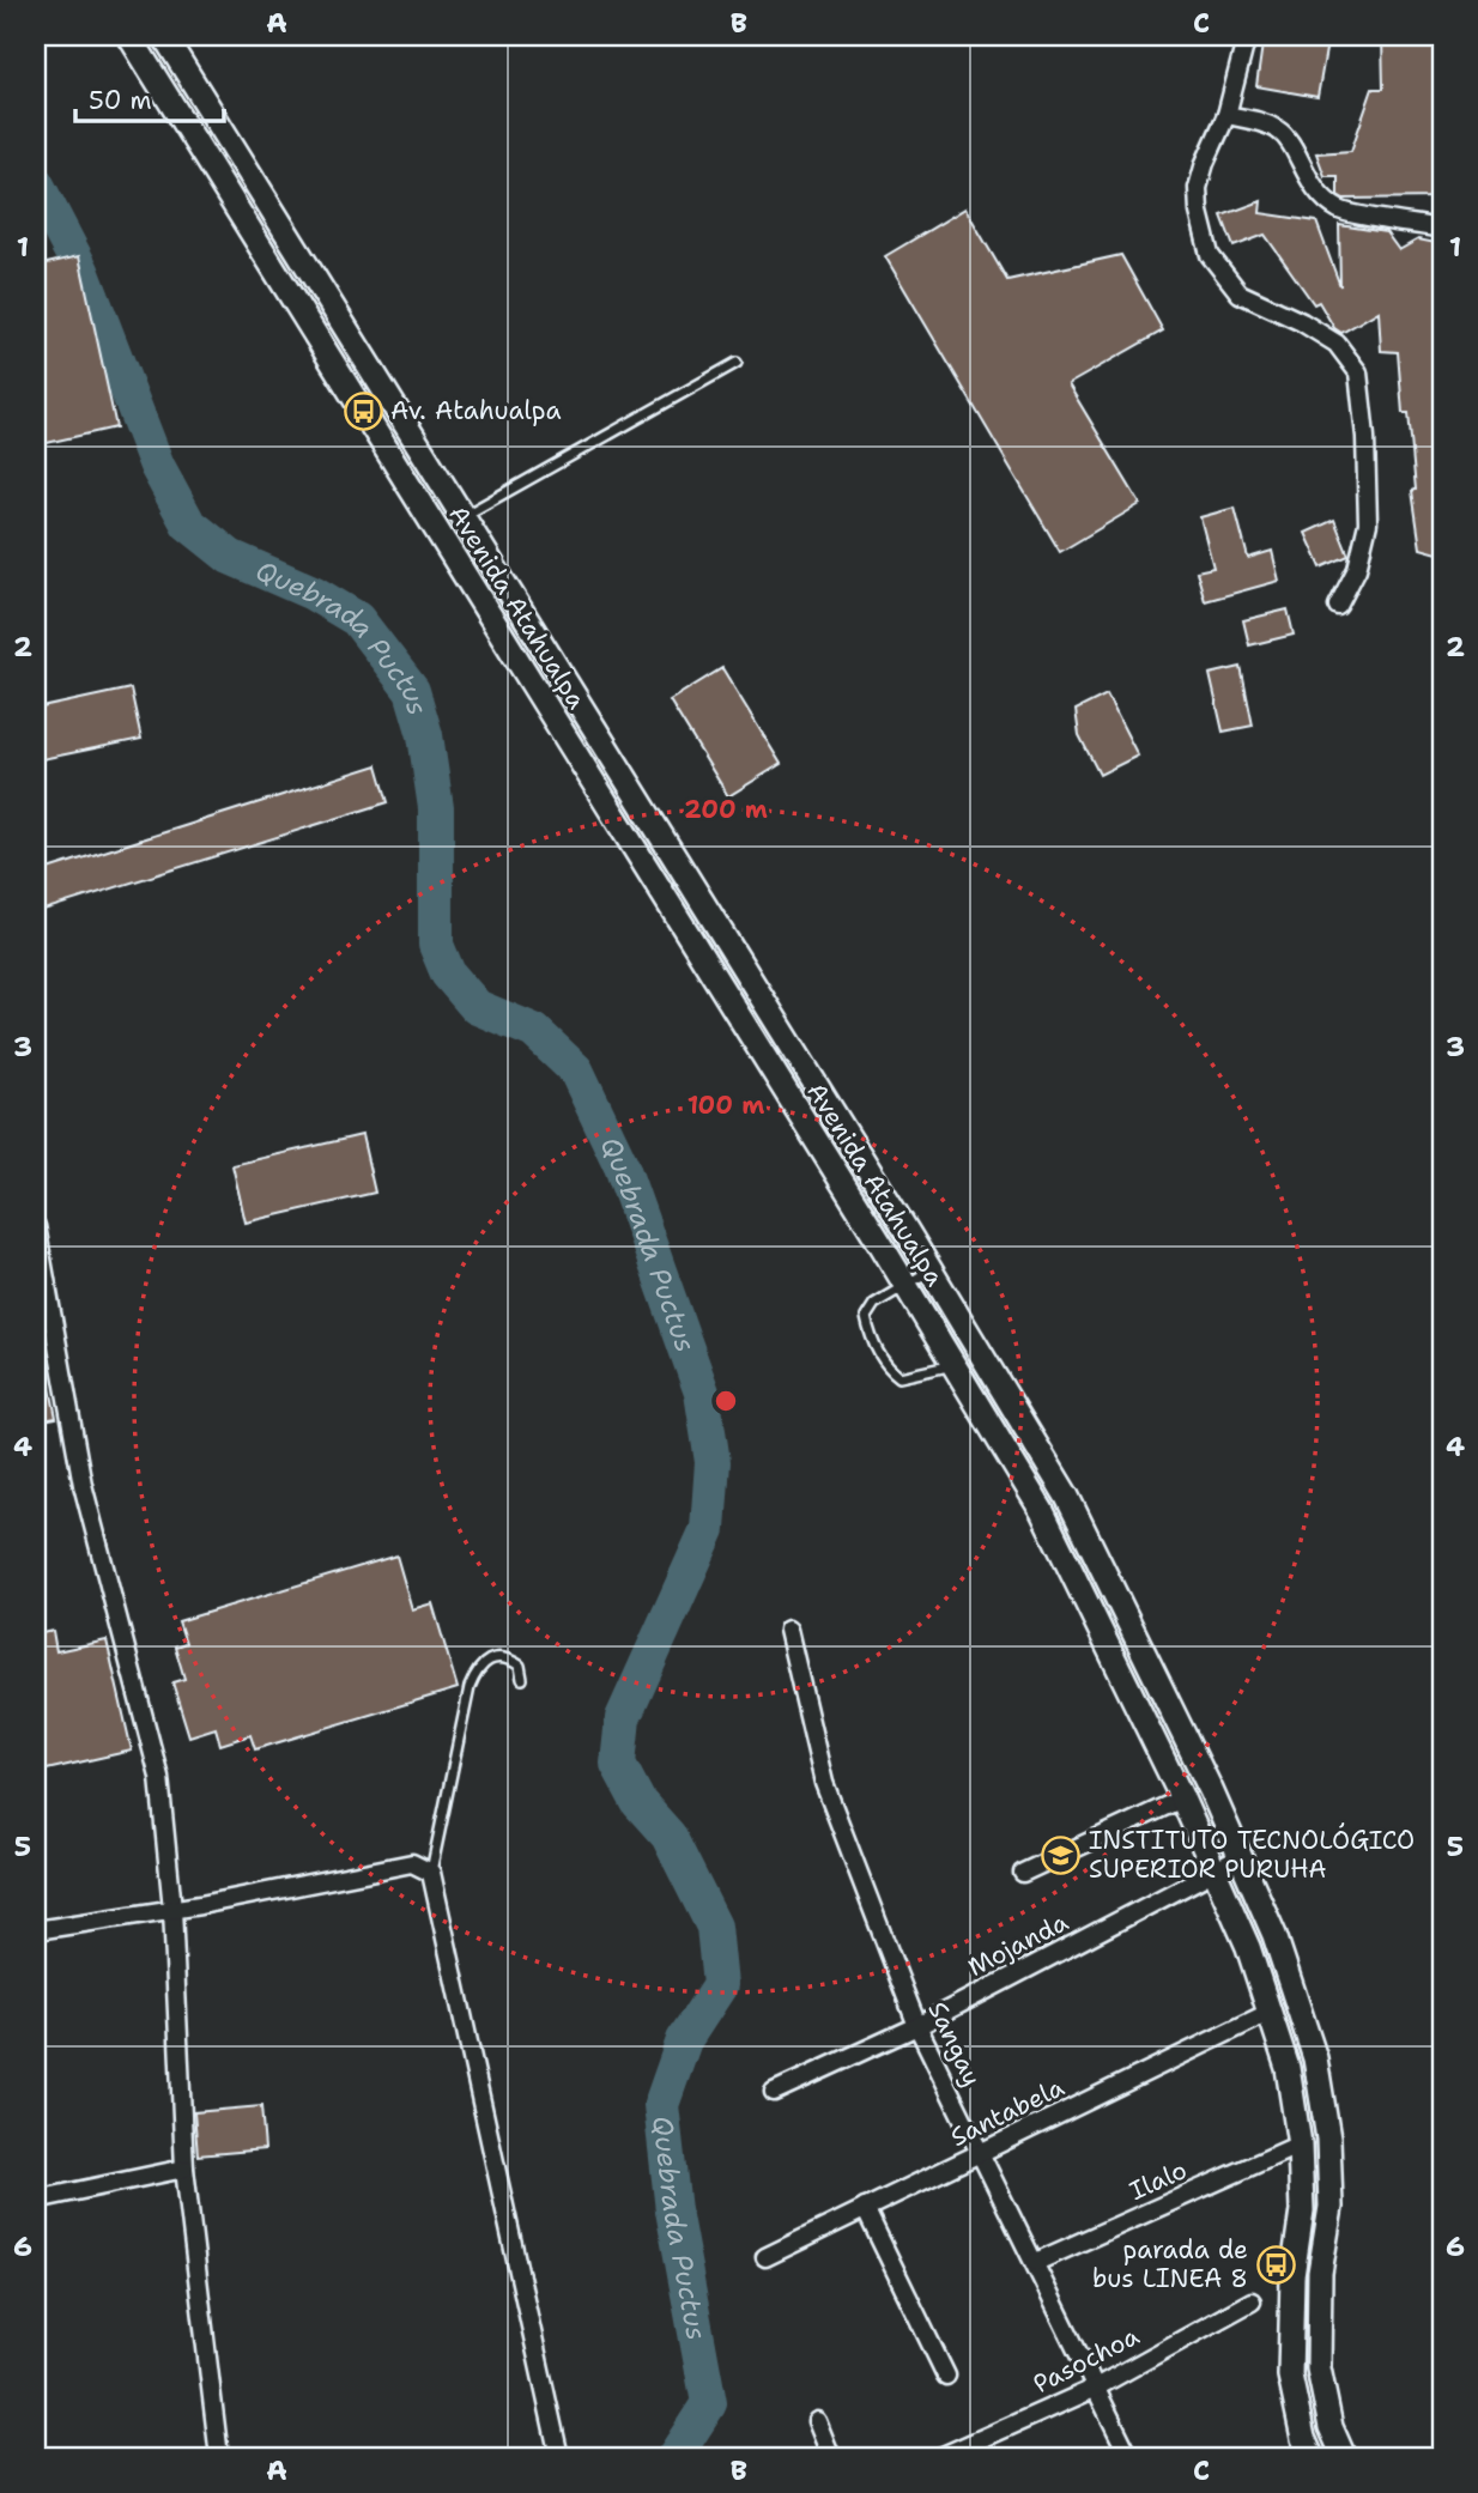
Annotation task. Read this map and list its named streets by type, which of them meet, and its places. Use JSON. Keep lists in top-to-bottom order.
{
  "streets": {
    "main road": ["Avenida Atahualpa"],
    "street": [
      "Mojanda",
      "Sangay",
      "Santabela",
      "Ilalo",
      "Pasochoa"
    ]
  },
  "crossings": [
    ["Avenida Atahualpa", "Mojanda"],
    ["Avenida Atahualpa", "Santabela"],
    ["Avenida Atahualpa", "Ilalo"],
    ["Mojanda", "Sangay"],
    ["Sangay", "Santabela"],
    ["Sangay", "Ilalo"],
    ["Sangay", "Pasochoa"]
  ],
  "water": ["Quebrada Puctus"],
  "places": {
    "bus stop": ["Av. Atahualpa", "parada de bus LINEA 8"],
    "school or university": ["INSTITUTO TECNOLÓGICO SUPERIOR PURUHA"]
  },
  "scale_bar": "50 m",
  "grid": {
    "columns": ["A", "B", "C"],
    "rows": [
      "1",
      "2",
      "3",
      "4",
      "5",
      "6"
    ]
  },
  "rings": ["200 m", "100 m"]
}
